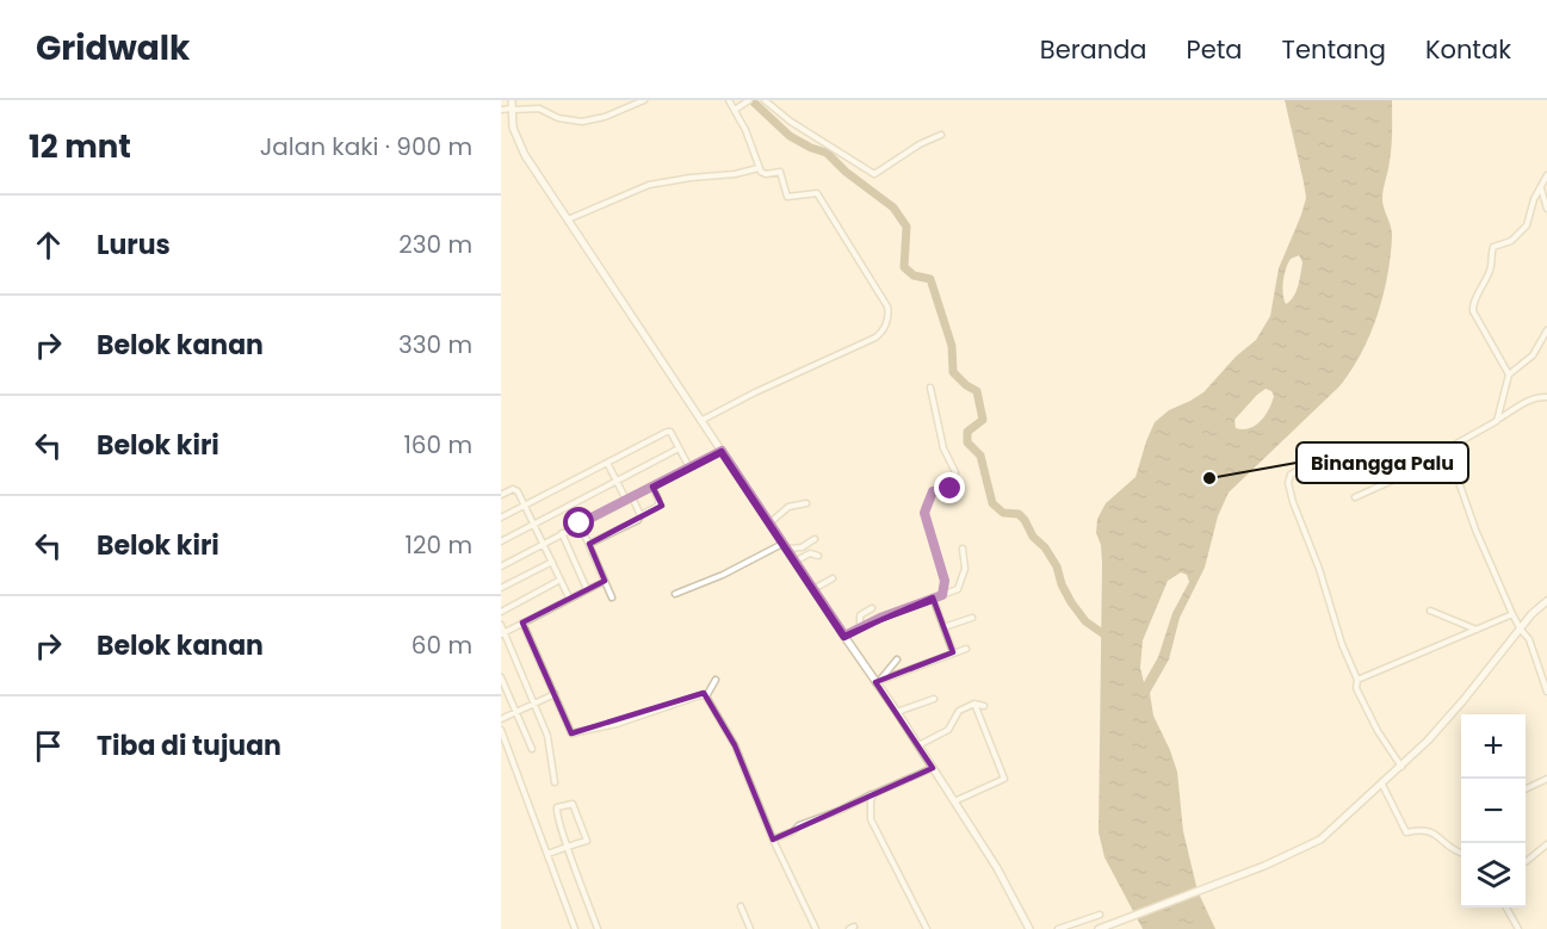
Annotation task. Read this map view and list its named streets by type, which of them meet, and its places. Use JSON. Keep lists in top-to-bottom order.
{
  "places": ["Binangga Palu"],
  "page": {
    "header": "Gridwalk",
    "nav": [
      "Beranda",
      "Peta",
      "Tentang",
      "Kontak"
    ],
    "heading": ["12 mnt", "Jalan kaki · 900 m"],
    "list": [
      ["Lurus", "230 m"],
      ["Belok kanan", "330 m"],
      ["Belok kiri", "160 m"],
      ["Belok kiri", "120 m"],
      ["Belok kanan", "60 m"],
      "Tiba di tujuan"
    ],
    "map_buttons": ["+", "−"]
  }
}
